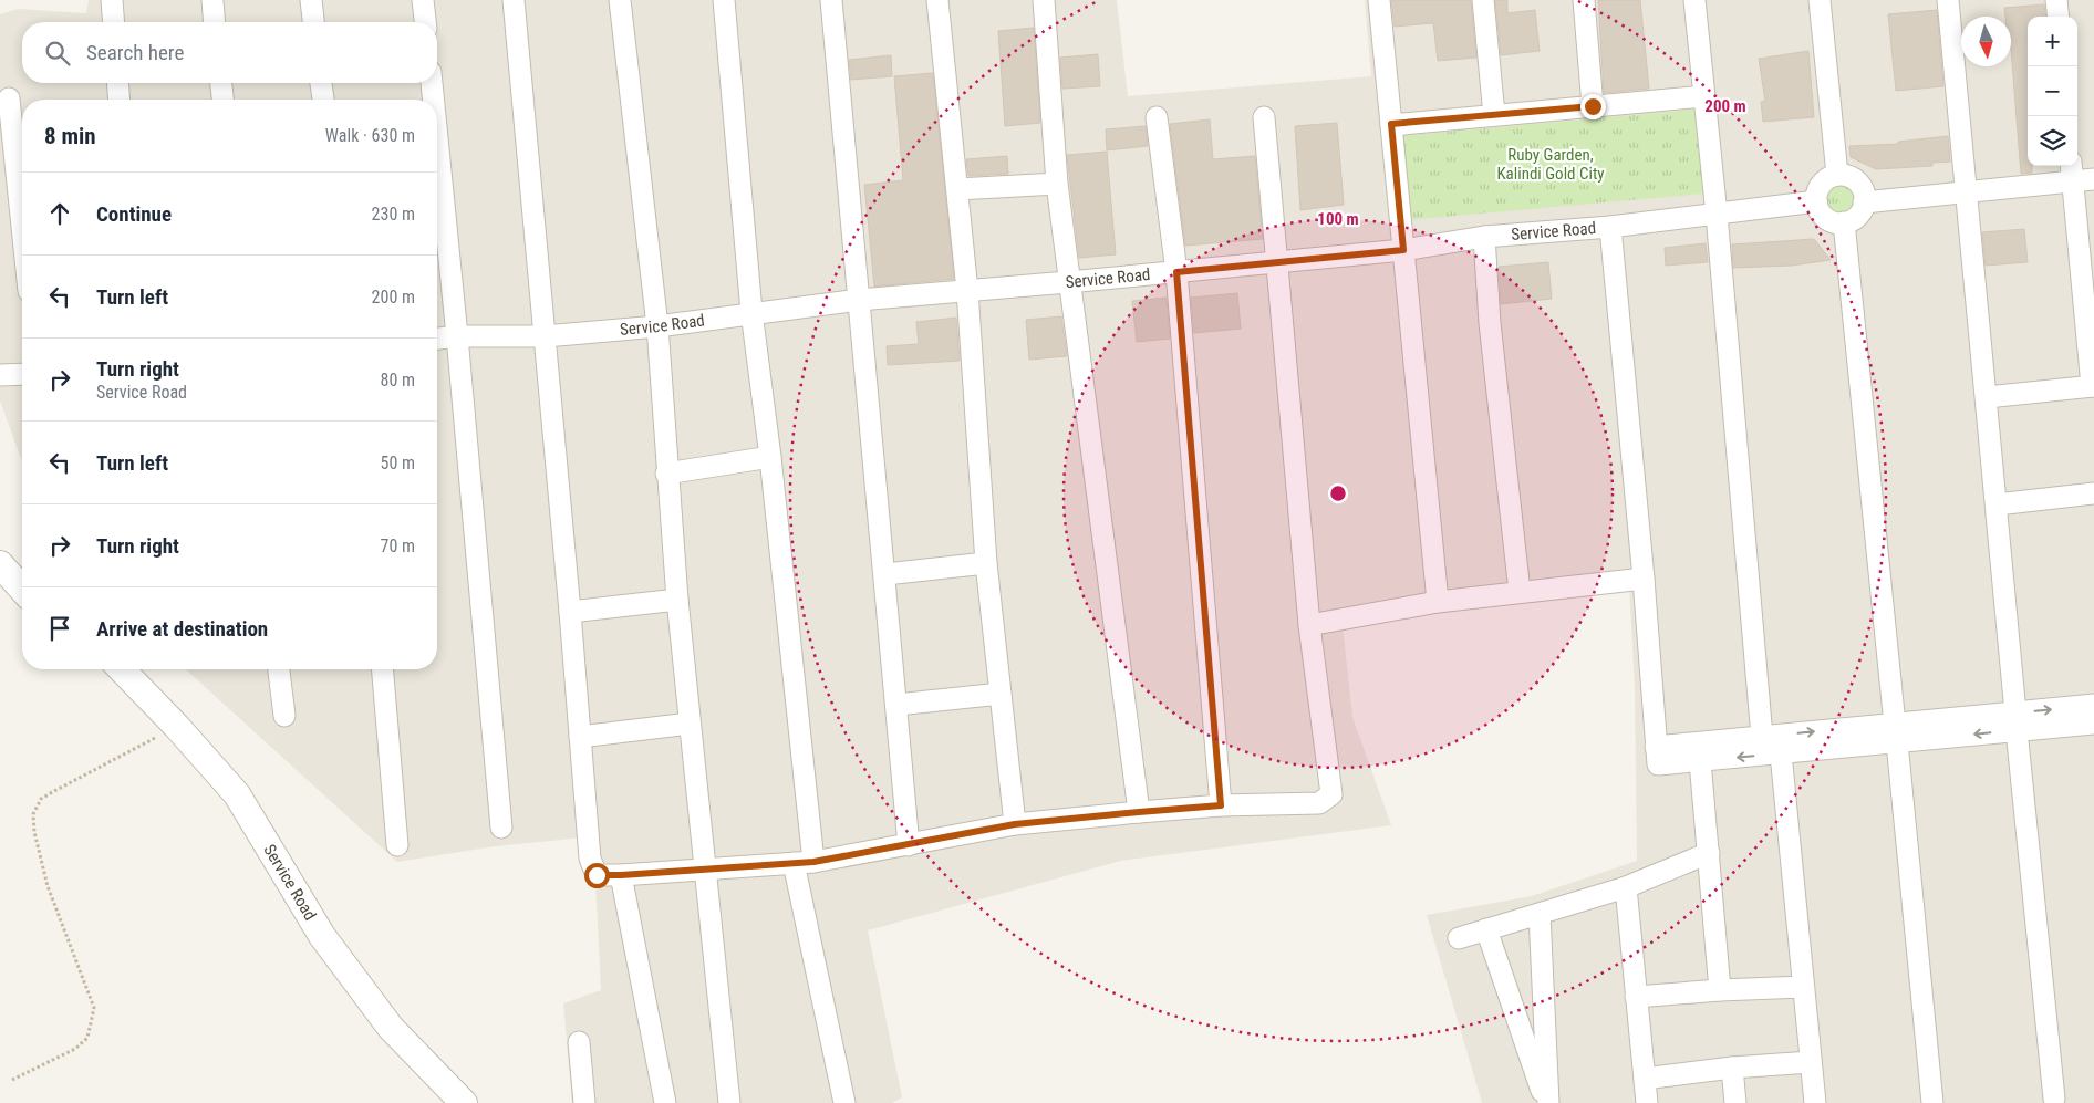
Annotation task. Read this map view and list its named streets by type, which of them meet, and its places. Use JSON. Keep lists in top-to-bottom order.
{
  "streets": {
    "street": ["Service Road"]
  },
  "parks": ["Ruby Garden, Kalindi Gold City"],
  "north": "bottom",
  "page": {
    "map_buttons": ["+", "−"],
    "search": "Search here",
    "heading": ["8 min", "Walk · 630 m"],
    "list": [
      ["Continue", "230 m"],
      ["Turn left", "200 m"],
      ["Turn right", "Service Road", "80 m"],
      ["Turn left", "50 m"],
      ["Turn right", "70 m"],
      "Arrive at destination"
    ]
  },
  "rings": ["200 m", "100 m"]
}
